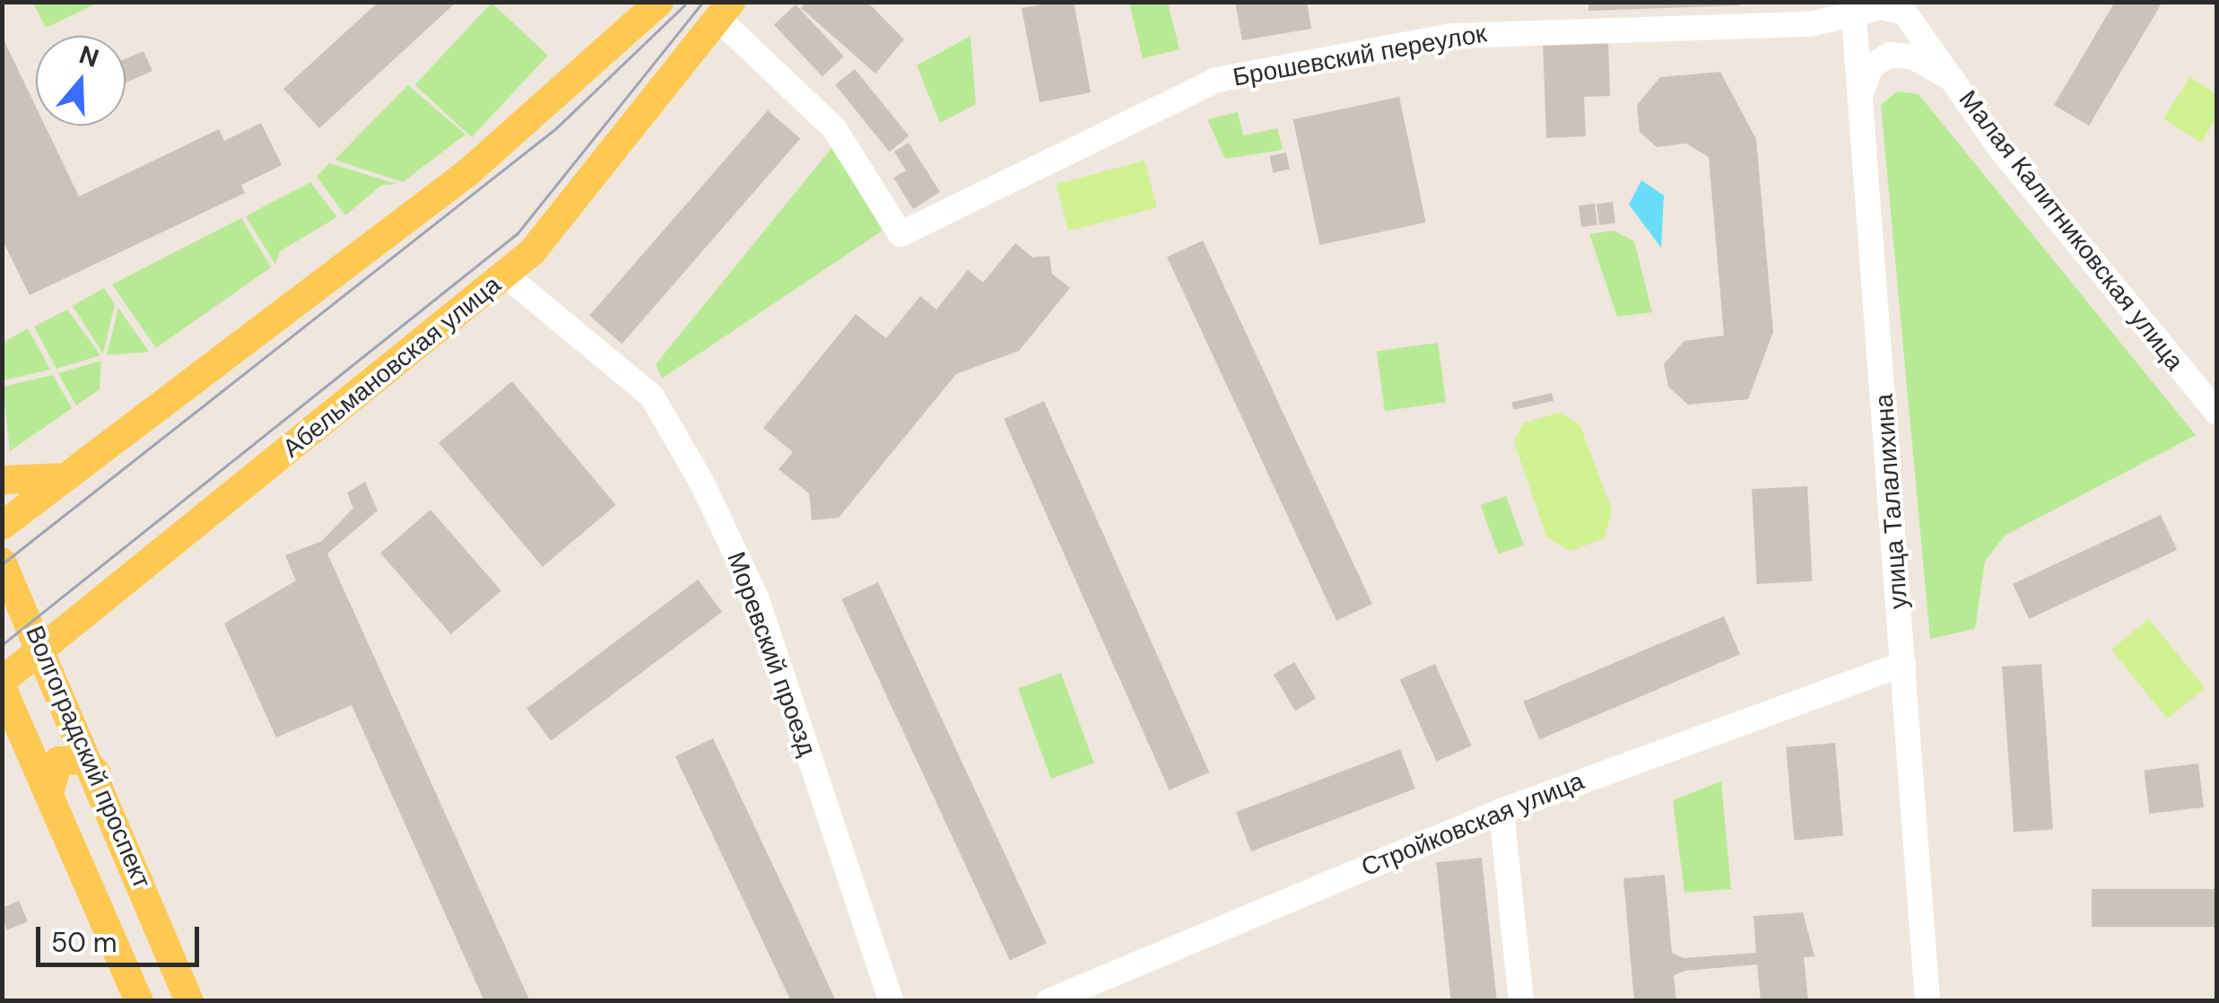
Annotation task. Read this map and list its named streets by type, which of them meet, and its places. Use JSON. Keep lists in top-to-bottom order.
{
  "streets": {
    "main road": ["Абельмановская улица", "Волгоградский проспект"],
    "street": [
      "Брошевский переулок",
      "Малая Калитниковская улица",
      "улица Талалихина",
      "Моревский проезд",
      "Стройковская улица"
    ]
  },
  "crossings": [
    ["Брошевский переулок", "Малая Калитниковская улица"],
    ["Брошевский переулок", "Абельмановская улица"],
    ["Брошевский переулок", "улица Талалихина"],
    ["Абельмановская улица", "Моревский проезд"],
    ["Абельмановская улица", "Волгоградский проспект"],
    ["улица Талалихина", "Стройковская улица"]
  ],
  "scale_bar": "50 m",
  "north": "top"
}
